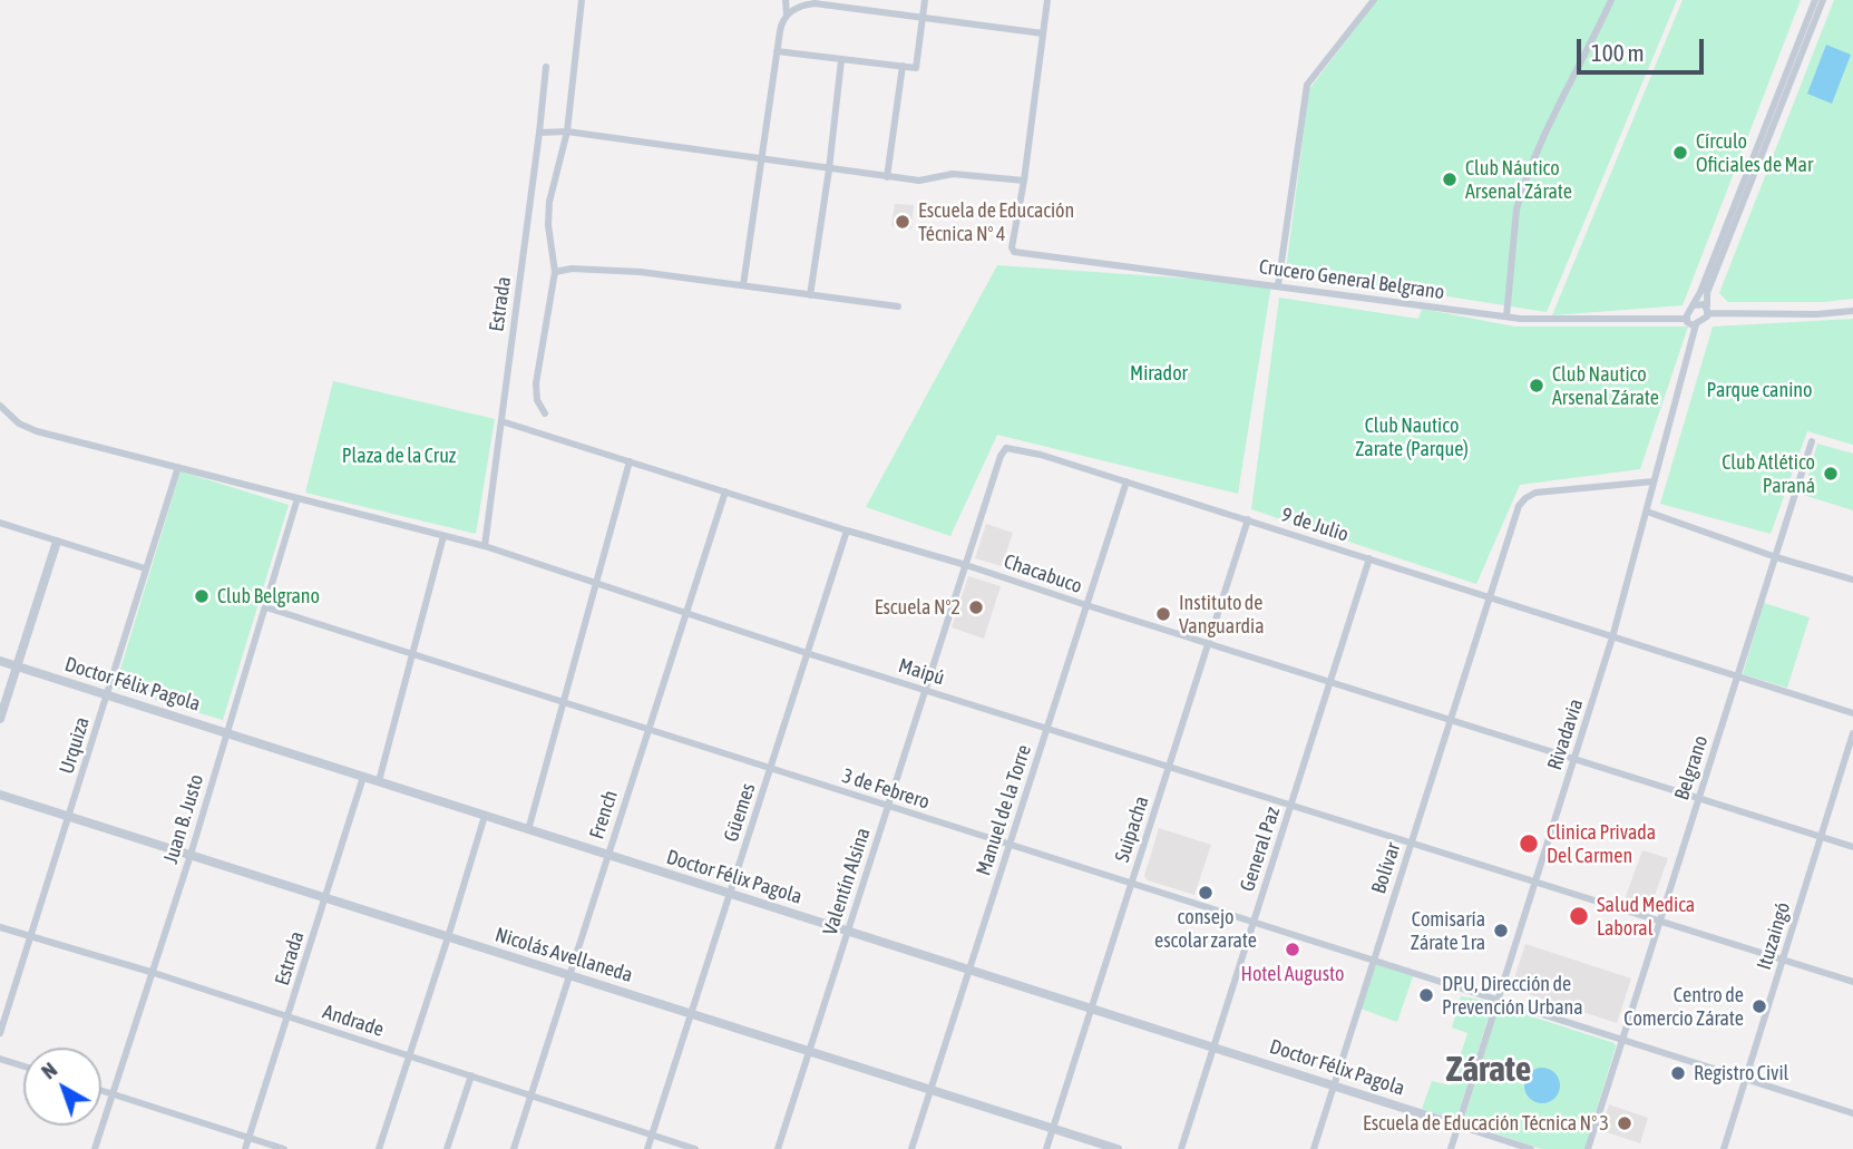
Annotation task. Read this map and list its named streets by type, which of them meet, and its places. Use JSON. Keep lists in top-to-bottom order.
{
  "streets": {
    "street": [
      "Crucero General Belgrano",
      "Estrada",
      "9 de Julio",
      "Chacabuco",
      "Maipú",
      "Doctor Félix Pagola",
      "Rivadavia",
      "Urquiza",
      "Belgrano",
      "3 de Febrero",
      "Manuel de la Torre",
      "Güemes",
      "French",
      "Juan B. Justo",
      "Suipacha",
      "General Paz",
      "Bolívar",
      "Valentín Alsina",
      "Ituzaingó",
      "Nicolás Avellaneda",
      "Andrade"
    ]
  },
  "crossings": [
    ["Estrada", "Chacabuco"],
    ["Estrada", "Maipú"],
    ["Estrada", "Doctor Félix Pagola"],
    ["Estrada", "Nicolás Avellaneda"],
    ["Estrada", "Andrade"],
    ["9 de Julio", "Rivadavia"],
    ["9 de Julio", "Belgrano"],
    ["9 de Julio", "Manuel de la Torre"],
    ["9 de Julio", "Suipacha"],
    ["9 de Julio", "General Paz"],
    ["9 de Julio", "Bolívar"],
    ["9 de Julio", "Valentín Alsina"],
    ["Chacabuco", "Rivadavia"],
    ["Chacabuco", "Belgrano"],
    ["Chacabuco", "Manuel de la Torre"],
    ["Chacabuco", "Güemes"],
    ["Chacabuco", "French"],
    ["Chacabuco", "Suipacha"],
    ["Chacabuco", "General Paz"],
    ["Chacabuco", "Bolívar"],
    ["Chacabuco", "Valentín Alsina"],
    ["Chacabuco", "Ituzaingó"],
    ["Maipú", "Rivadavia"],
    ["Maipú", "Belgrano"],
    ["Maipú", "Manuel de la Torre"],
    ["Maipú", "Güemes"],
    ["Maipú", "French"],
    ["Maipú", "Juan B. Justo"],
    ["Maipú", "Suipacha"],
    ["Maipú", "General Paz"],
    ["Maipú", "Bolívar"],
    ["Maipú", "Valentín Alsina"],
    ["Maipú", "Ituzaingó"],
    ["Doctor Félix Pagola", "Rivadavia"],
    ["Doctor Félix Pagola", "Urquiza"],
    ["Doctor Félix Pagola", "Manuel de la Torre"],
    ["Doctor Félix Pagola", "Güemes"],
    ["Doctor Félix Pagola", "French"],
    ["Doctor Félix Pagola", "Juan B. Justo"],
    ["Doctor Félix Pagola", "Suipacha"],
    ["Doctor Félix Pagola", "General Paz"],
    ["Doctor Félix Pagola", "Bolívar"],
    ["Doctor Félix Pagola", "Valentín Alsina"],
    ["Rivadavia", "3 de Febrero"],
    ["Rivadavia", "Bolívar"],
    ["Urquiza", "Nicolás Avellaneda"],
    ["Urquiza", "Andrade"],
    ["Belgrano", "3 de Febrero"],
    ["3 de Febrero", "Manuel de la Torre"],
    ["3 de Febrero", "Güemes"],
    ["3 de Febrero", "French"],
    ["3 de Febrero", "Juan B. Justo"],
    ["3 de Febrero", "Suipacha"],
    ["3 de Febrero", "General Paz"],
    ["3 de Febrero", "Bolívar"],
    ["3 de Febrero", "Valentín Alsina"],
    ["3 de Febrero", "Ituzaingó"],
    ["Manuel de la Torre", "Nicolás Avellaneda"],
    ["Güemes", "Nicolás Avellaneda"],
    ["Güemes", "Andrade"],
    ["French", "Nicolás Avellaneda"],
    ["French", "Andrade"],
    ["Juan B. Justo", "Nicolás Avellaneda"],
    ["Juan B. Justo", "Andrade"],
    ["Suipacha", "Nicolás Avellaneda"],
    ["Valentín Alsina", "Nicolás Avellaneda"]
  ],
  "districts": ["Zárate"],
  "parks": [
    "Mirador",
    "Parque canino",
    "Club Nautico Zarate (Parque)",
    "Plaza de la Cruz"
  ],
  "places": [
    "Círculo Oficiales de Mar",
    "Club Náutico Arsenal Zárate",
    "Escuela de Educación Técnica N° 4",
    "Club Nautico Arsenal Zárate",
    "Club Atlético Paraná",
    "Club Belgrano",
    "Escuela N°2",
    "Instituto de Vanguardia",
    "Clinica Privada Del Carmen",
    "consejo escolar zarate",
    "Salud Medica Laboral",
    "Comisaría Zárate 1ra",
    "Hotel Augusto",
    "DPU, Dirección de Prevención Urbana",
    "Centro de Comercio Zárate",
    "Registro Civil",
    "Escuela de Educación Técnica Nº 3"
  ],
  "scale_bar": "100 m",
  "north": "top left"
}
